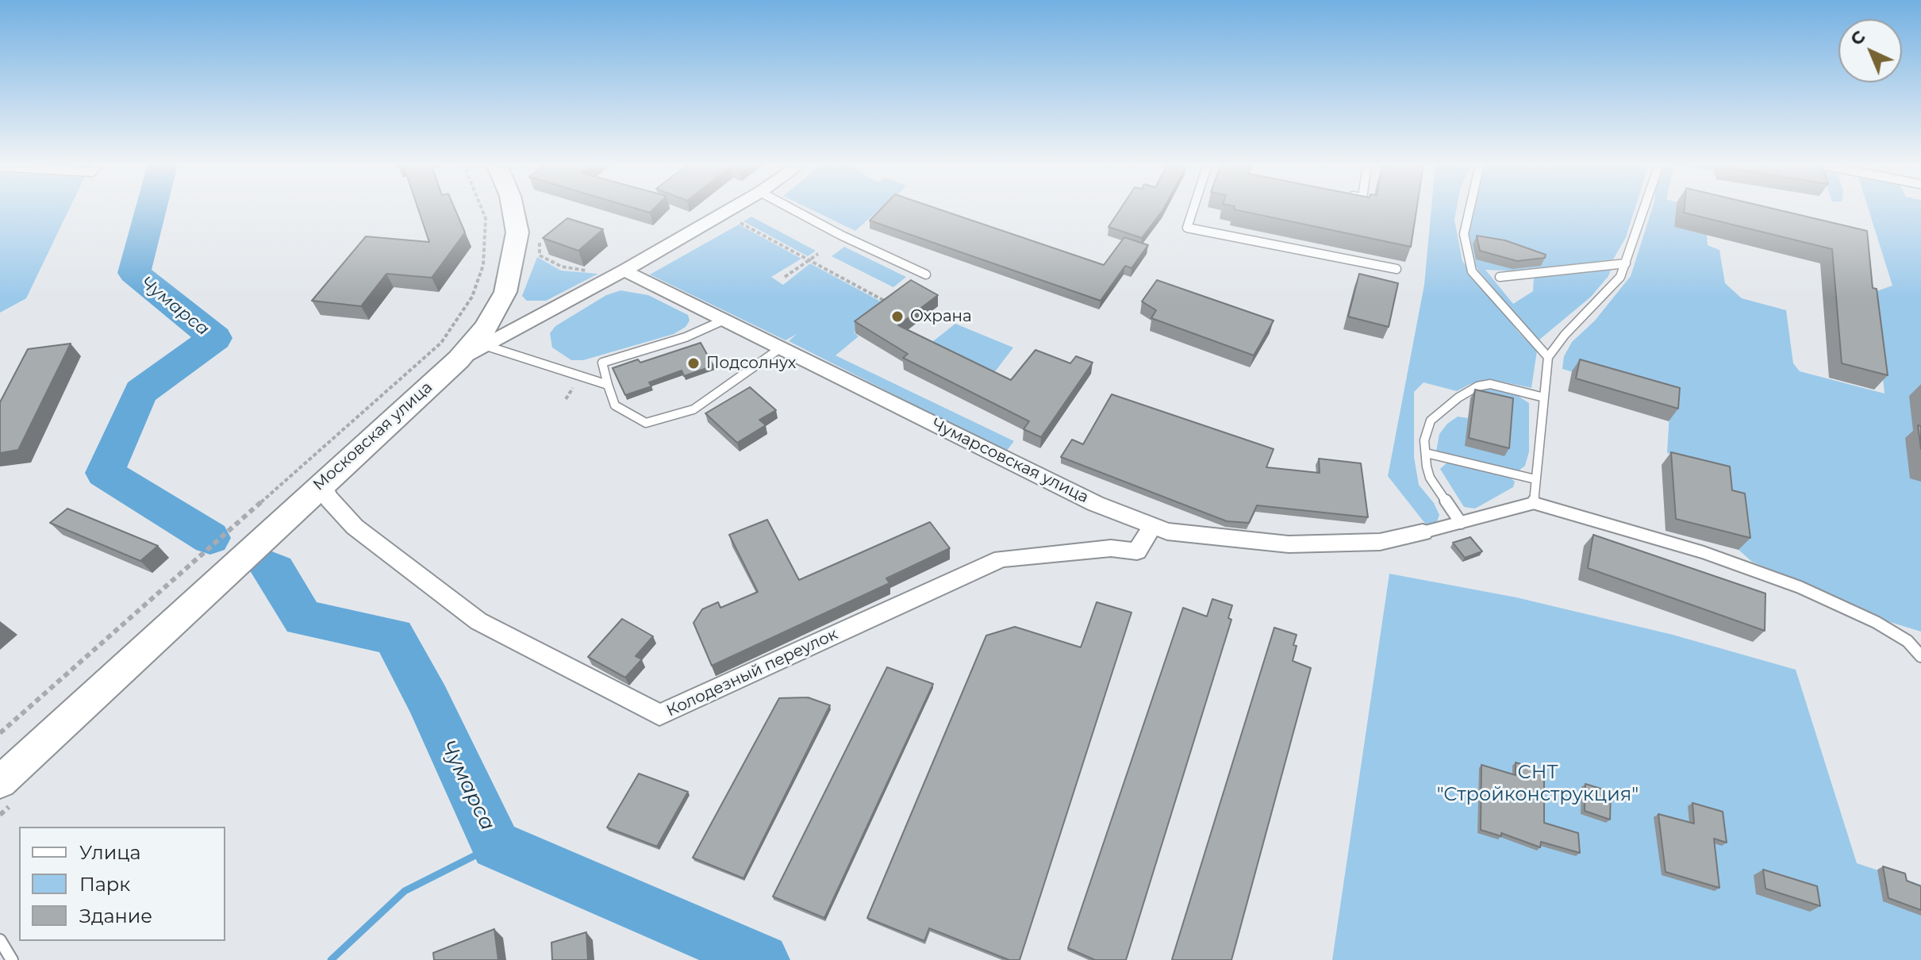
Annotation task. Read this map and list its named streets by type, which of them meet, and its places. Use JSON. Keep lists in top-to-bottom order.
{
  "streets": {
    "main road": ["Московская улица"],
    "street": ["Чумарсовская улица", "Колодезный переулок"]
  },
  "crossings": [
    ["Московская улица", "Чумарсовская улица"],
    ["Московская улица", "Колодезный переулок"],
    ["Чумарсовская улица", "Колодезный переулок"]
  ],
  "water": ["Чумарса"],
  "parks": ["СНТ \"Стройконструкция\""],
  "places": ["Охрана", "Подсолнух"],
  "legend": ["Улица", "Парк", "Здание"],
  "north": "top left"
}
